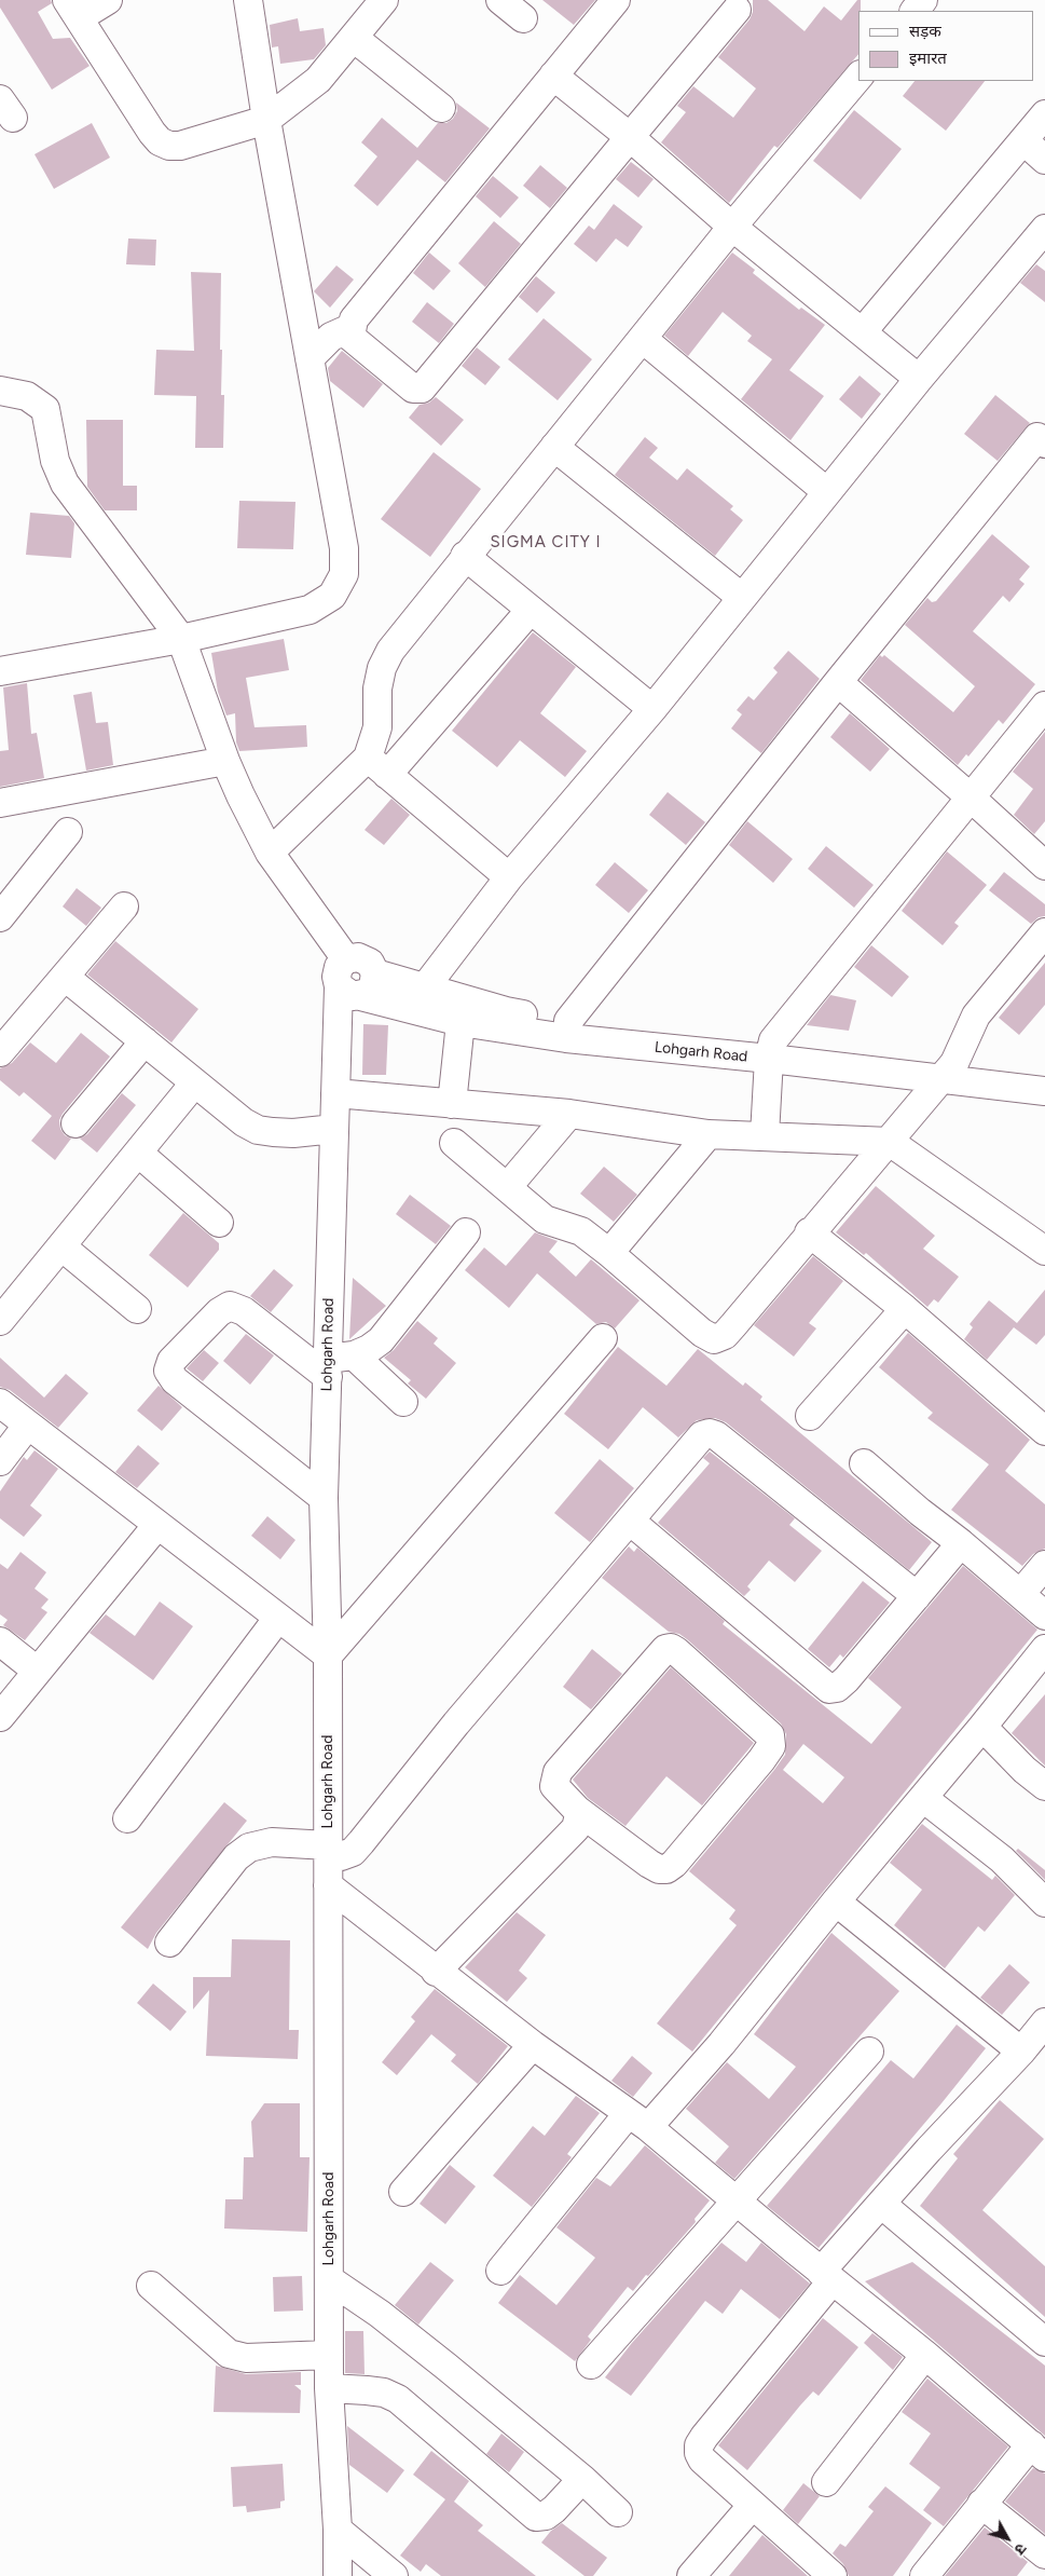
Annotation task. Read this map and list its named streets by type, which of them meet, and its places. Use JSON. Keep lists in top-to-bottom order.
{
  "streets": {
    "street": ["Lohgarh Road"]
  },
  "districts": ["SIGMA CITY I"],
  "legend": ["सड़क", "इमारत"],
  "north": "bottom right"
}
